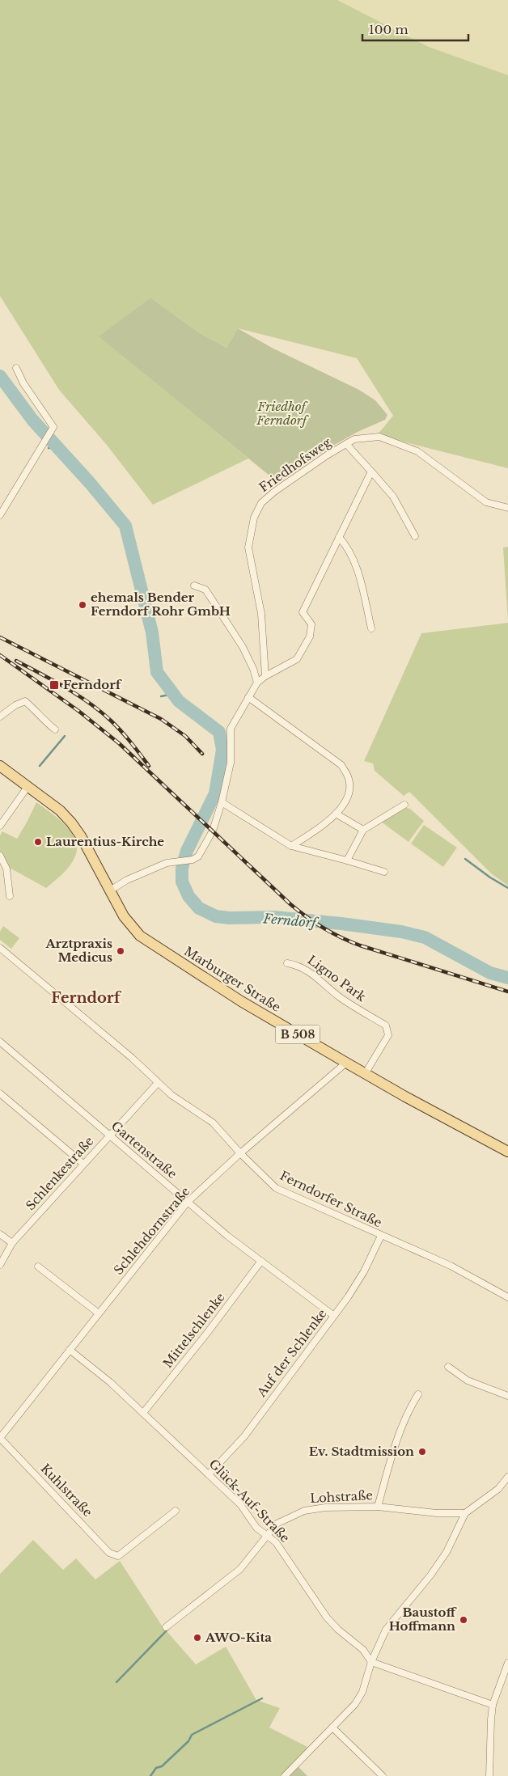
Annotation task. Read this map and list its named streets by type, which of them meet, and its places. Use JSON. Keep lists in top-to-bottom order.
{
  "streets": {
    "main road": ["Marburger Straße", "B 508"],
    "street": [
      "Friedhofsweg",
      "Ligno Park",
      "Gartenstraße",
      "Schlenkestraße",
      "Ferndorfer Straße",
      "Schlehdornstraße",
      "Mittelschlenke",
      "Auf der Schlenke",
      "Kuhlstraße",
      "Lohstraße",
      "Glück-Auf-Straße"
    ]
  },
  "crossings": [
    ["Ligno Park", "Marburger Straße"],
    ["Marburger Straße", "Schlehdornstraße"],
    ["Gartenstraße", "Schlenkestraße"],
    ["Gartenstraße", "Schlehdornstraße"],
    ["Gartenstraße", "Mittelschlenke"],
    ["Gartenstraße", "Auf der Schlenke"],
    ["Schlenkestraße", "Ferndorfer Straße"],
    ["Ferndorfer Straße", "Schlehdornstraße"],
    ["Ferndorfer Straße", "Auf der Schlenke"],
    ["Schlehdornstraße", "Kuhlstraße"],
    ["Schlehdornstraße", "Glück-Auf-Straße"],
    ["Mittelschlenke", "Glück-Auf-Straße"],
    ["Auf der Schlenke", "Glück-Auf-Straße"],
    ["Lohstraße", "Glück-Auf-Straße"]
  ],
  "districts": ["Ferndorf"],
  "water": ["Ferndorf"],
  "parks": ["Friedhof Ferndorf"],
  "places": {
    "other": [
      "ehemals Bender Ferndorf Rohr GmbH",
      "Laurentius-Kirche",
      "Arztpraxis Medicus",
      "Ev. Stadtmission",
      "Baustoff Hoffmann",
      "AWO-Kita"
    ],
    "transit": ["Ferndorf"]
  },
  "scale_bar": "100 m"
}
